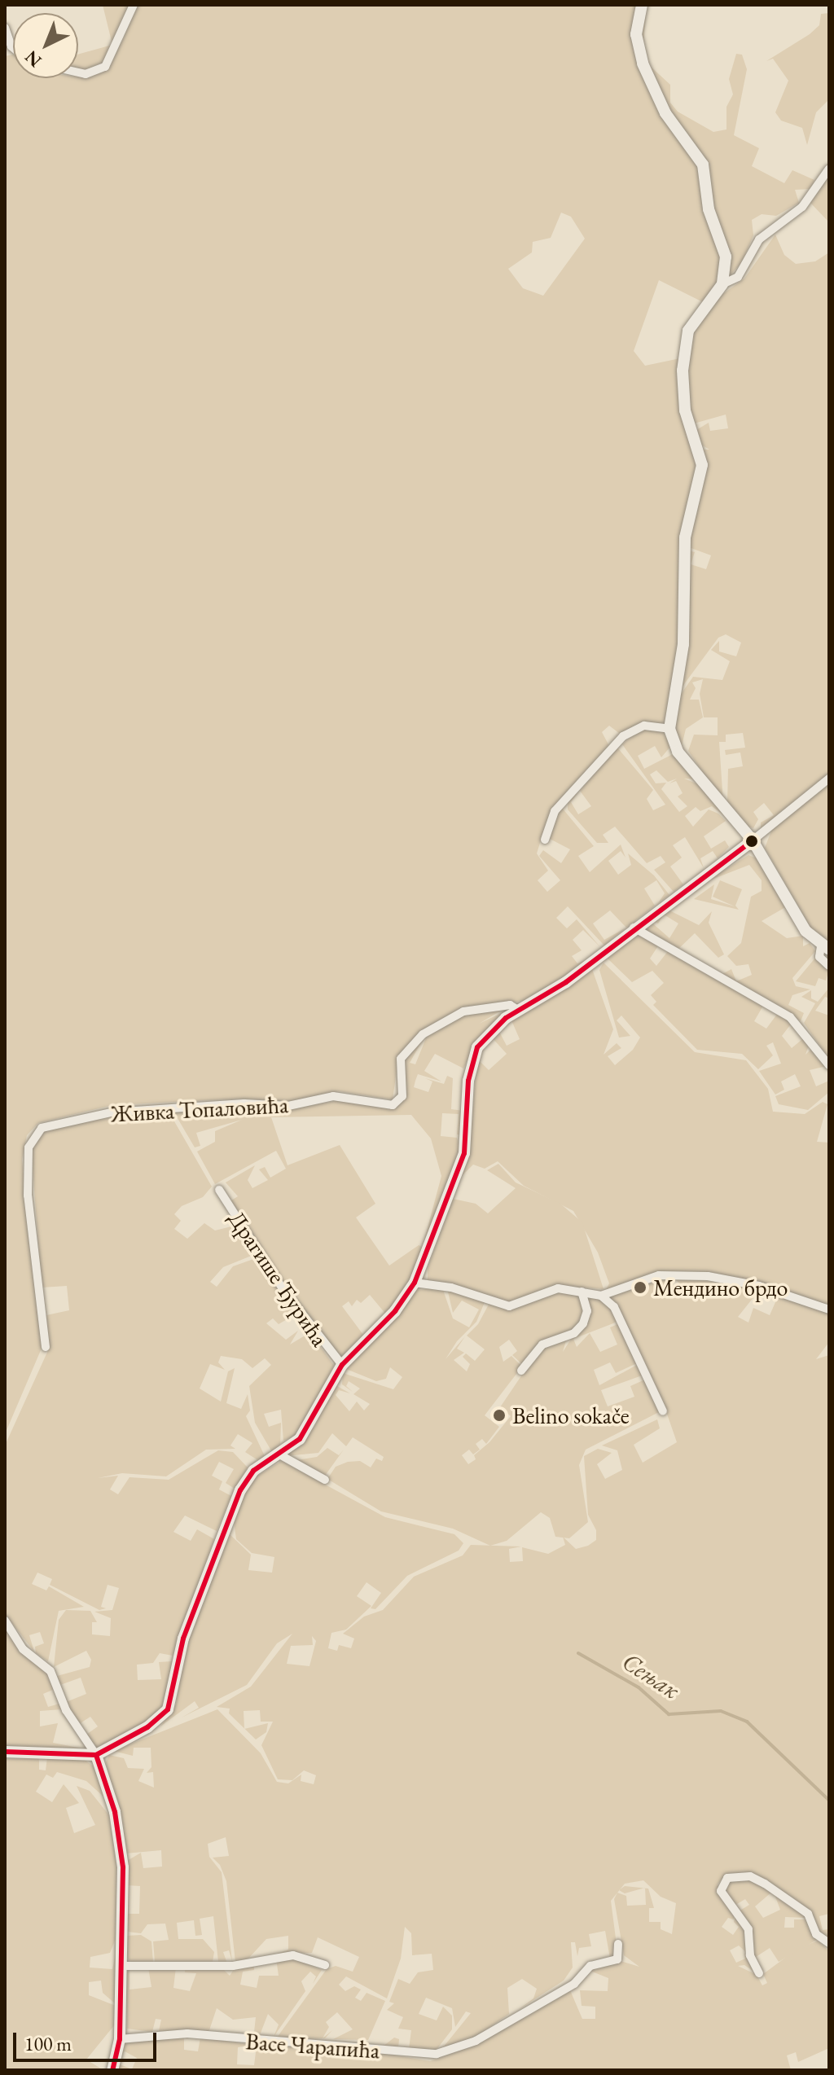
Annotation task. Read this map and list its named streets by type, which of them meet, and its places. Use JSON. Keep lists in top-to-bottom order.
{
  "streets": {
    "street": ["Живка Топаловића", "Драгише Ђурића", "Васе Чарапића"]
  },
  "water": ["Сењак"],
  "places": ["Мендино брдо", "Belino sokače"],
  "scale_bar": "100 m",
  "north": "bottom left"
}
